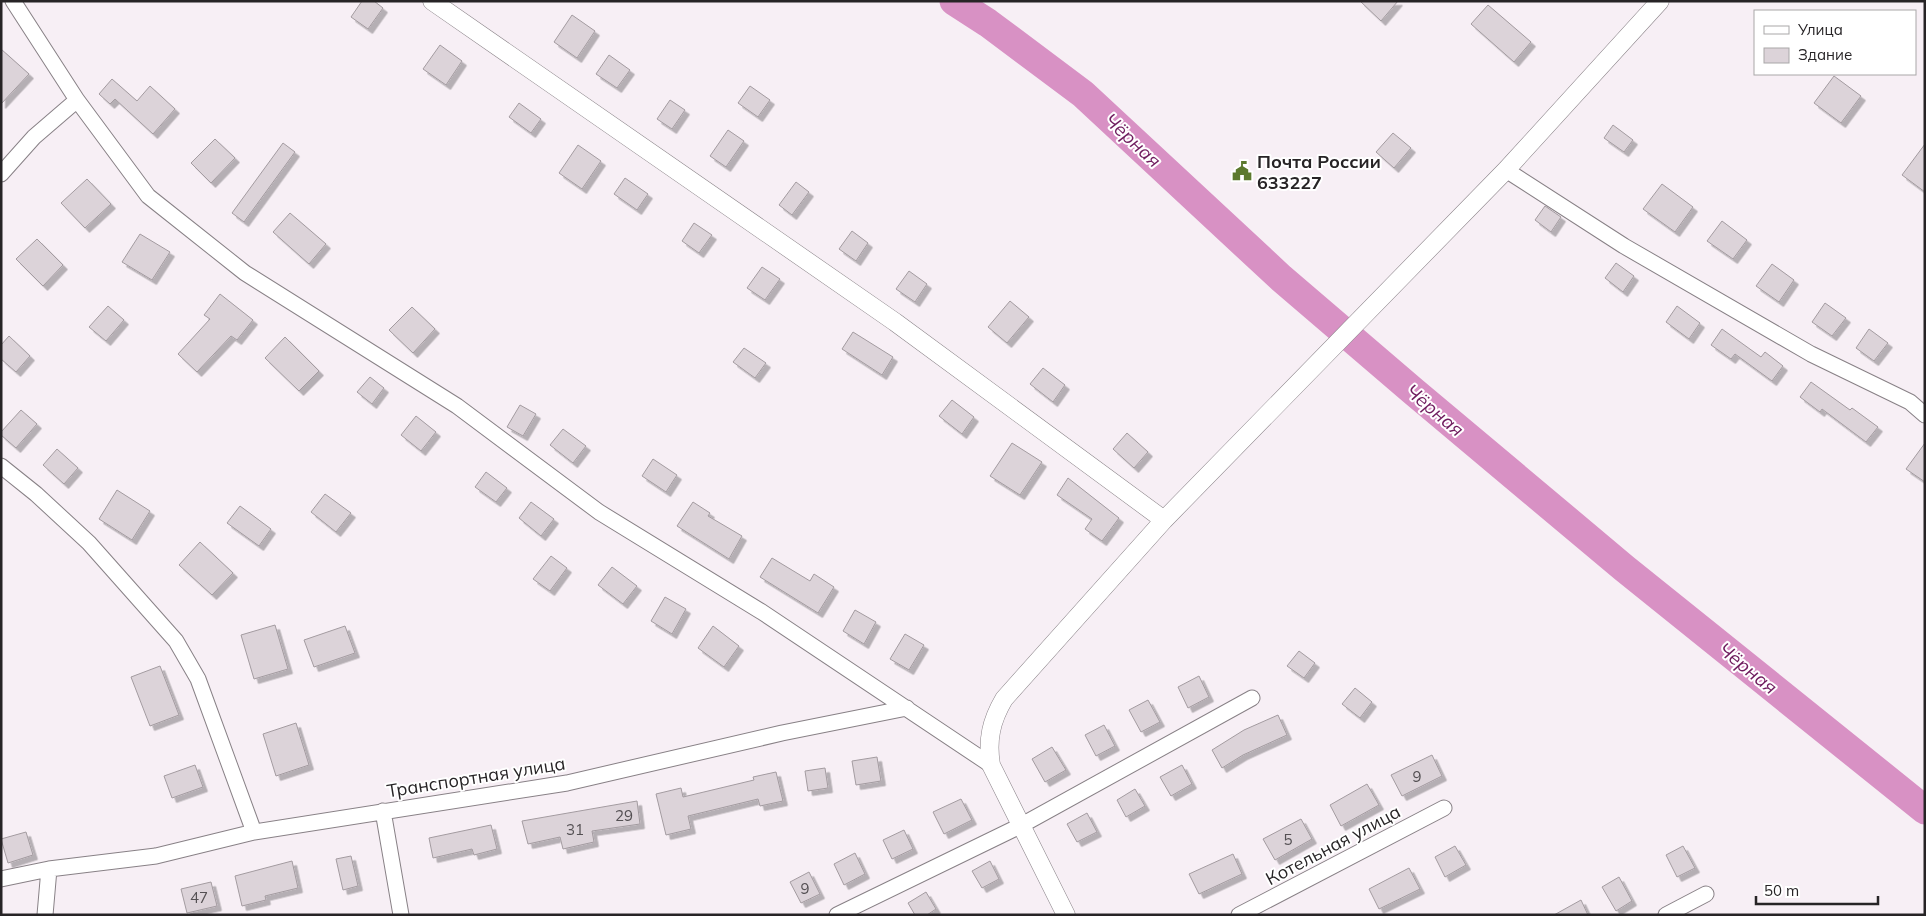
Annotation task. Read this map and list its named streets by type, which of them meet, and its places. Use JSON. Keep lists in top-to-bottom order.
{
  "streets": {
    "street": ["Транспортная улица", "Котельная улица"]
  },
  "water": ["Чёрная"],
  "places": {
    "public building": ["Почта России 633227"]
  },
  "house_numbers": [
    "9",
    "29",
    "31",
    "5",
    "9",
    "47"
  ],
  "legend": ["Улица", "Здание"],
  "scale_bar": "50 m"
}
